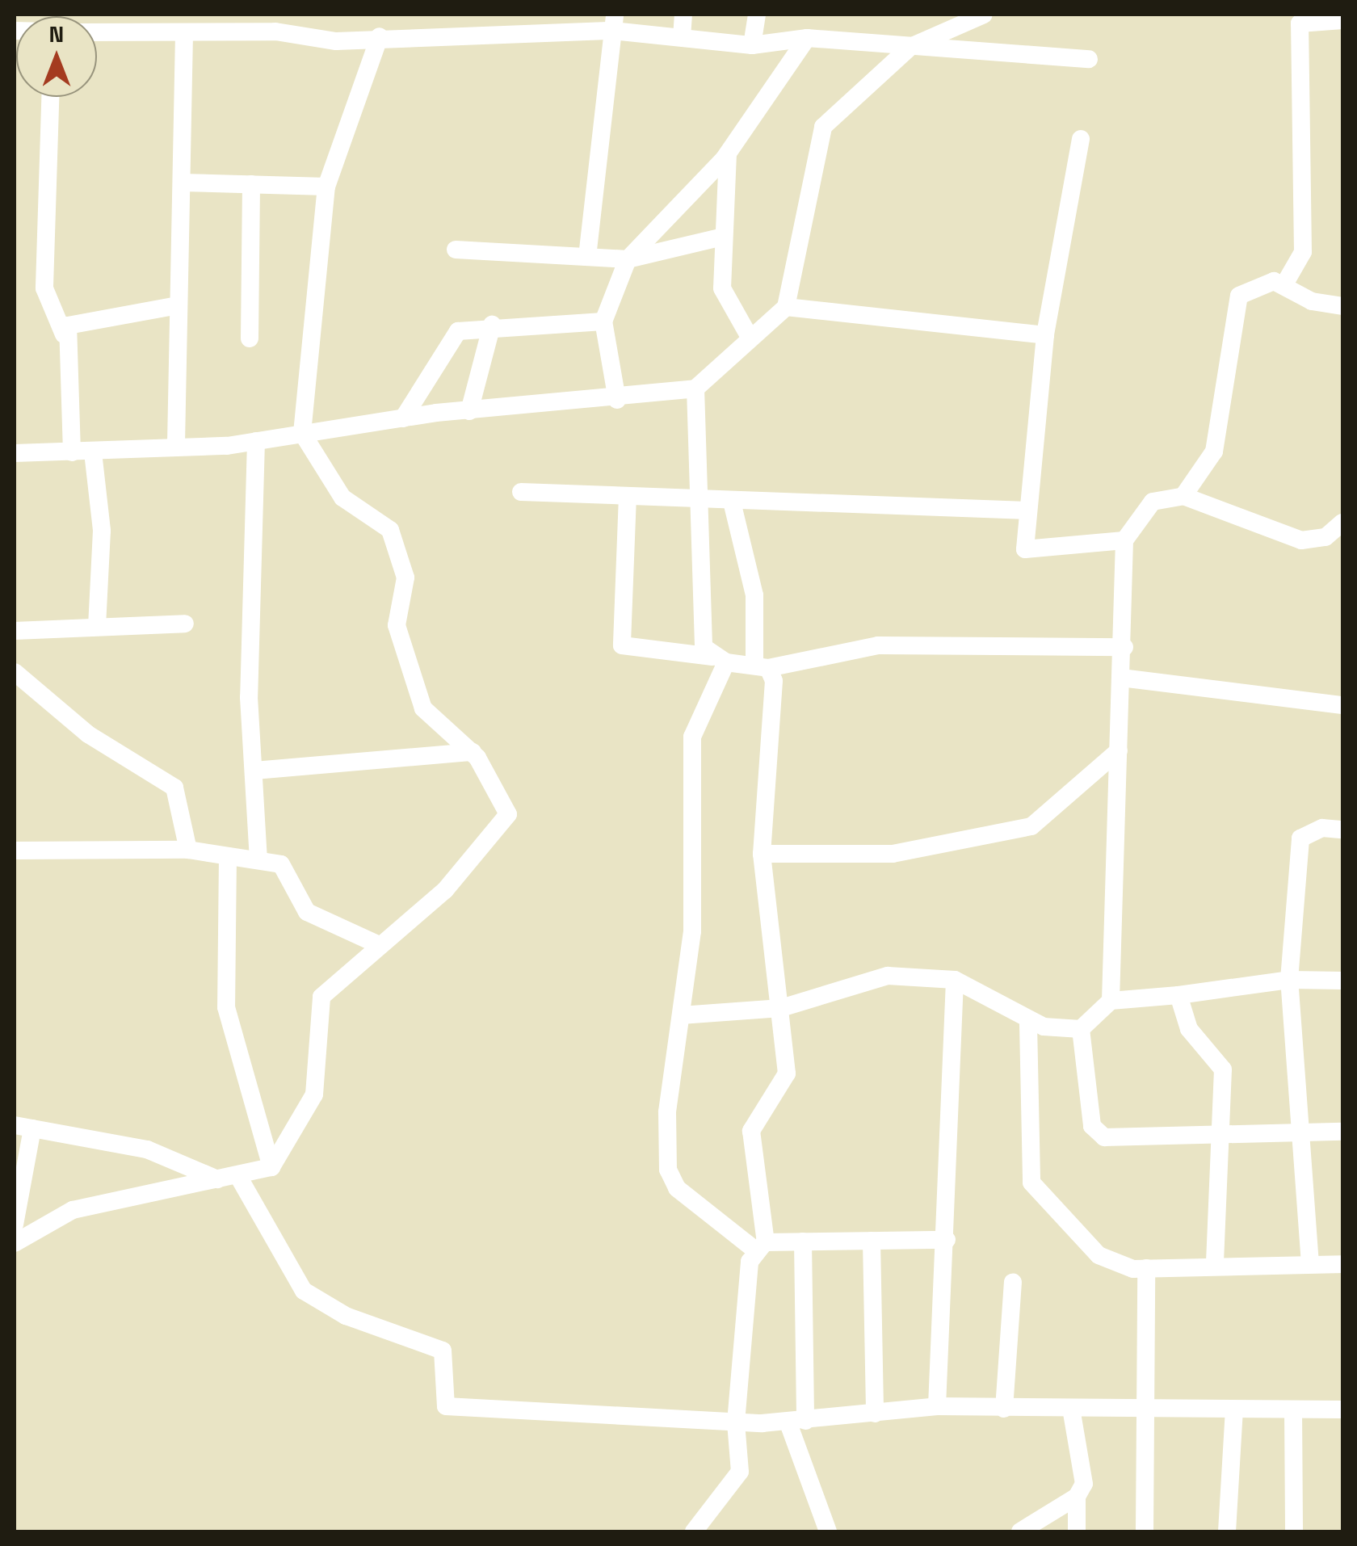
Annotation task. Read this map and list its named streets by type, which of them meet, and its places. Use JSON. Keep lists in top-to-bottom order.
{
  "north": "top"
}
